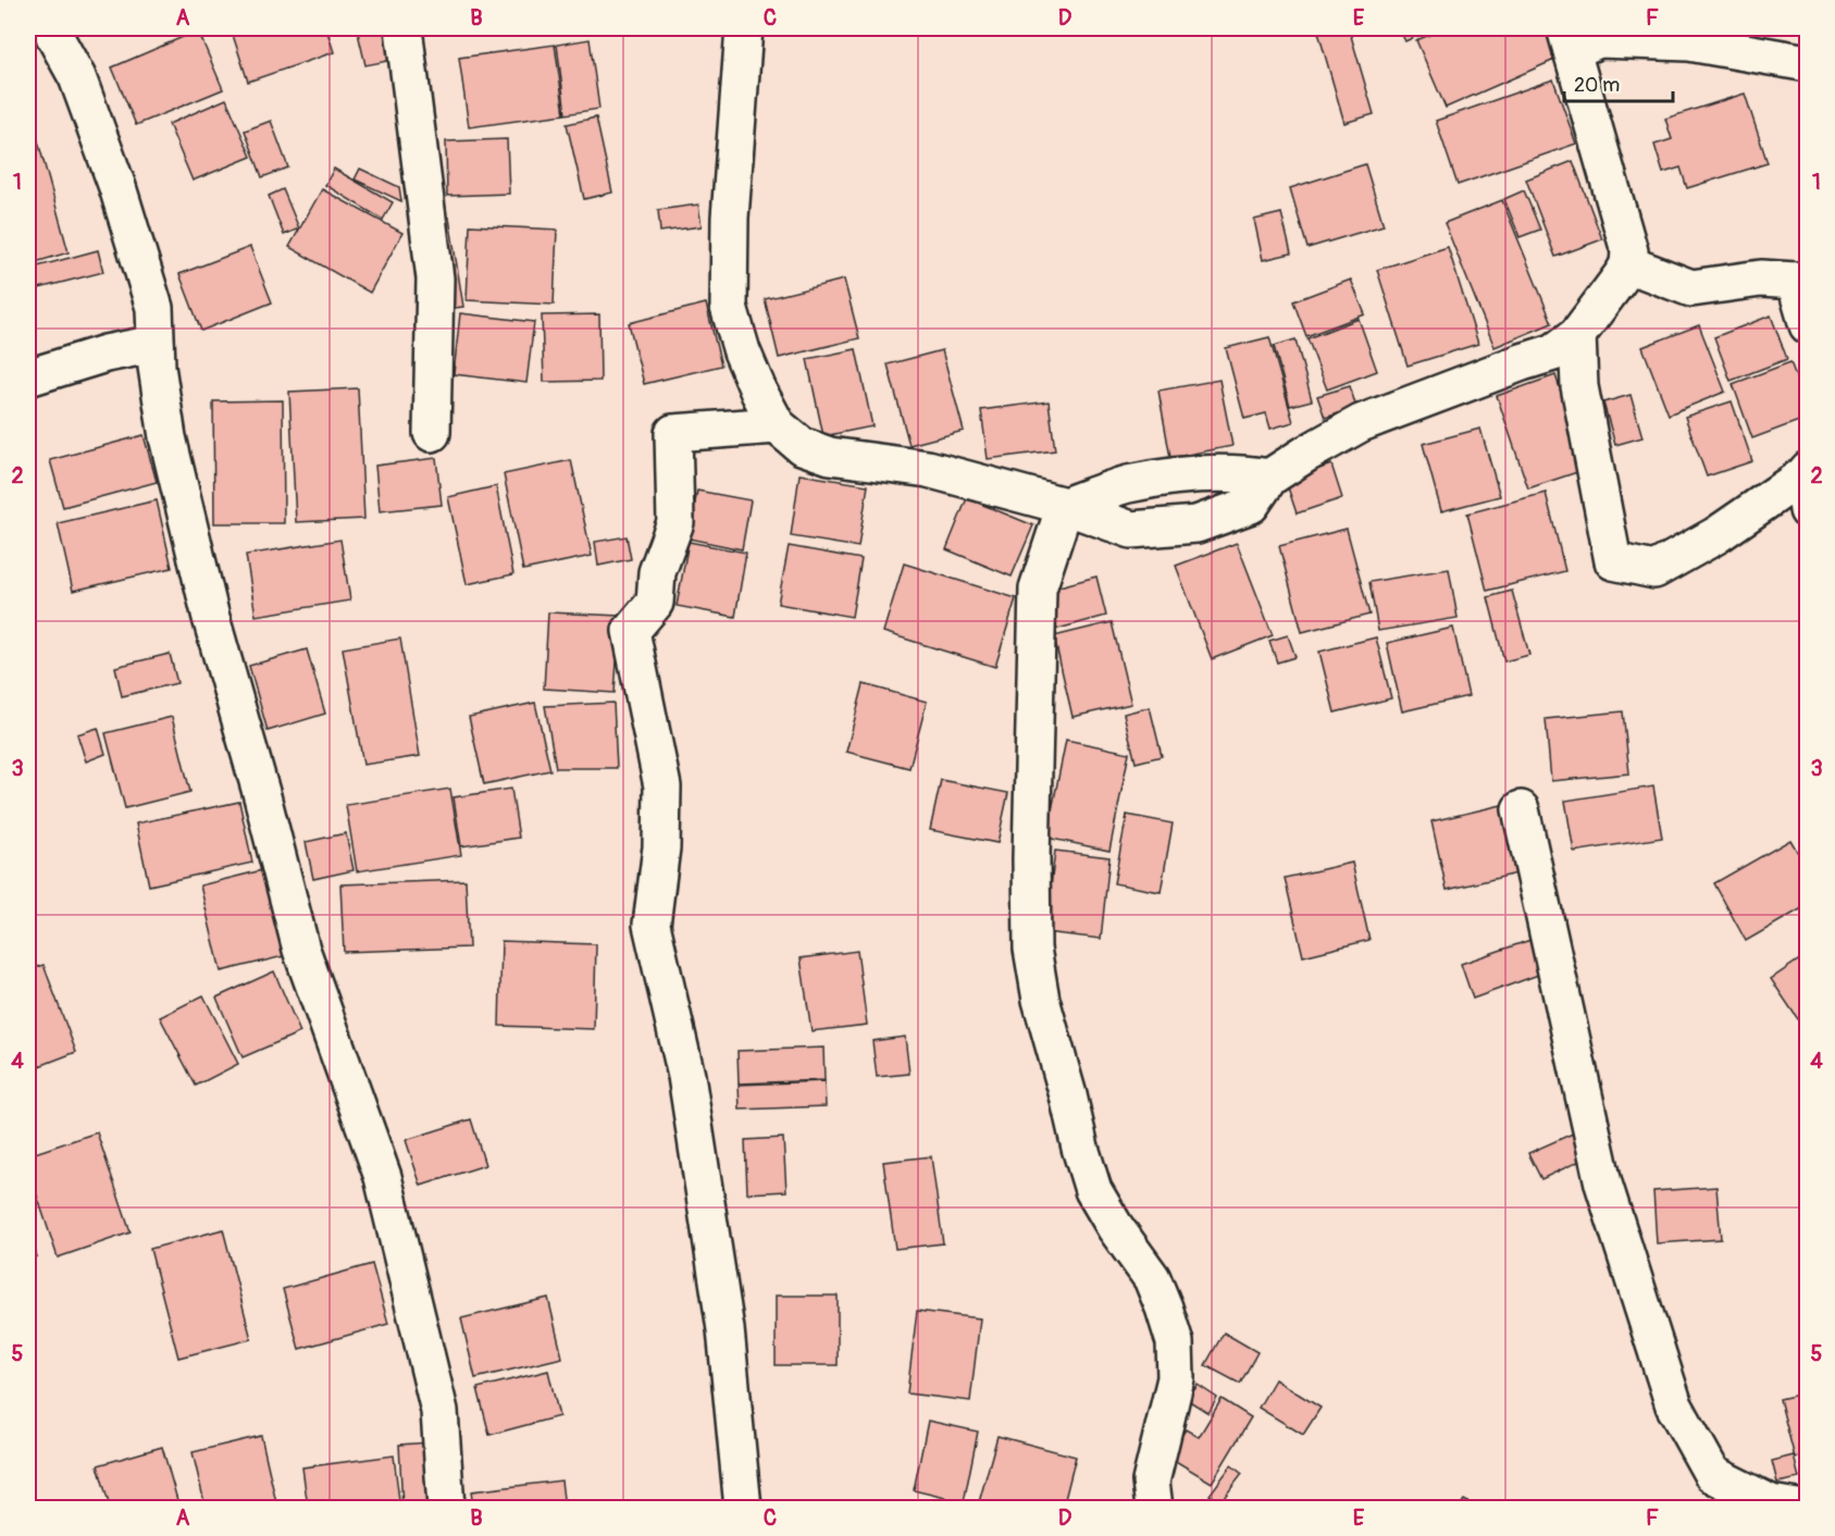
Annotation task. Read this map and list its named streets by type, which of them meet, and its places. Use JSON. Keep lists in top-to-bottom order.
{
  "scale_bar": "20 m",
  "grid": {
    "columns": [
      "A",
      "B",
      "C",
      "D",
      "E",
      "F"
    ],
    "rows": [
      "1",
      "2",
      "3",
      "4",
      "5"
    ]
  }
}
